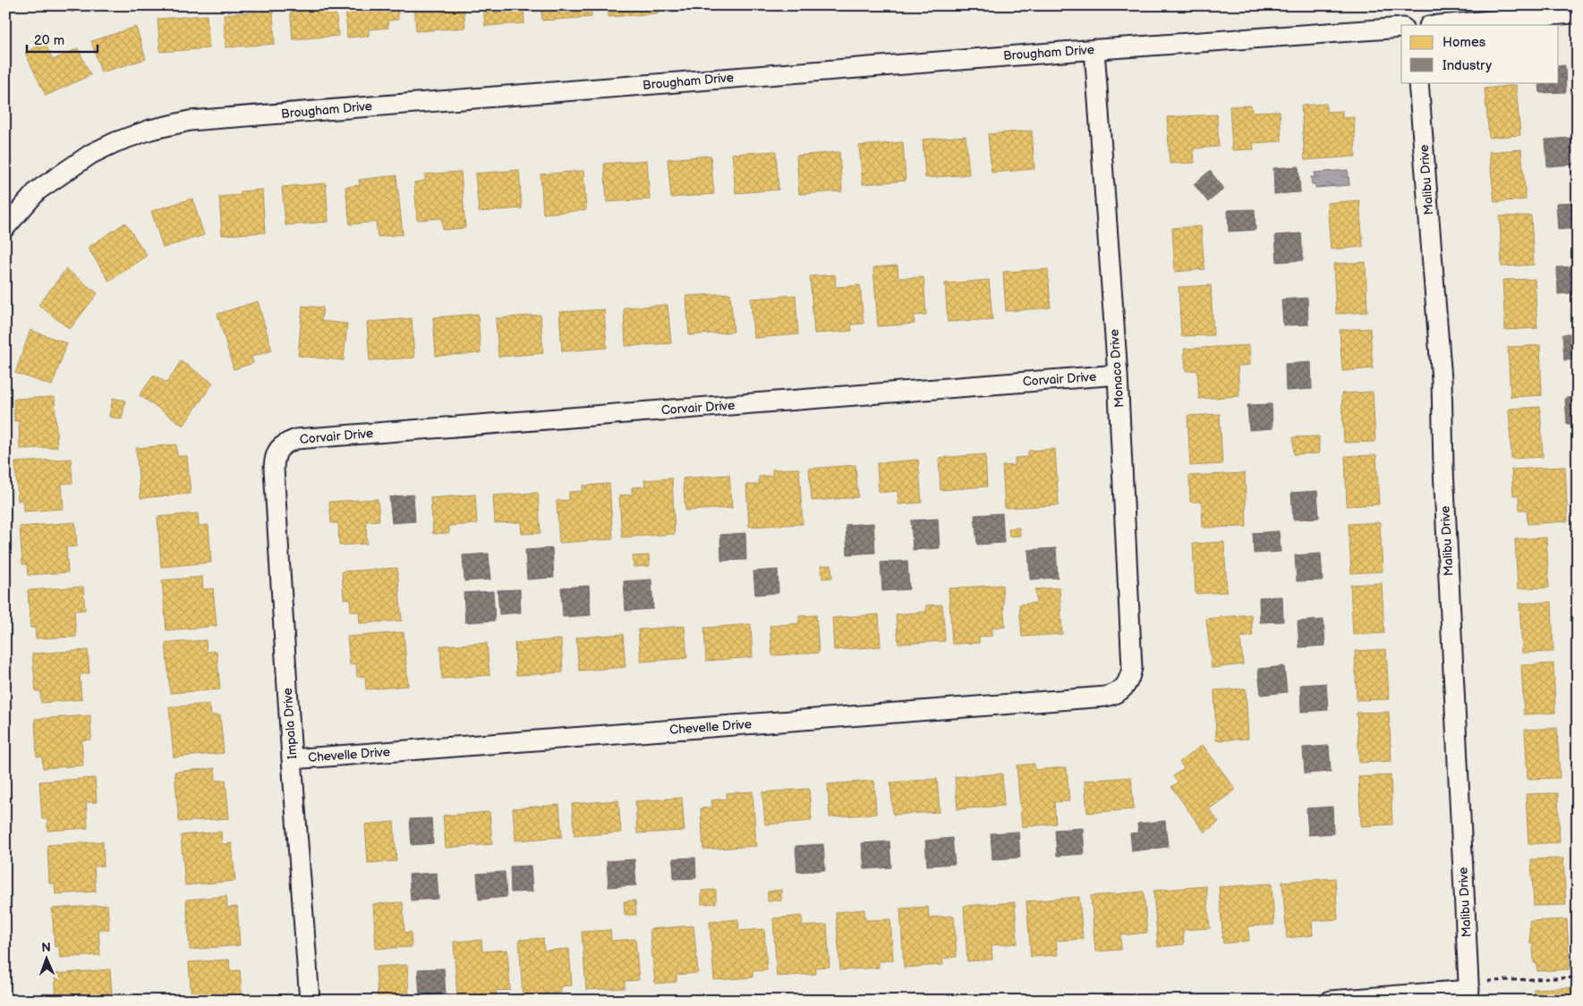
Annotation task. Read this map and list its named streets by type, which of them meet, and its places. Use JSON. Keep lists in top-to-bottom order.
{
  "streets": {
    "street": [
      "Brougham Drive",
      "Malibu Drive",
      "Monaco Drive",
      "Corvair Drive",
      "Impala Drive",
      "Chevelle Drive"
    ]
  },
  "crossings": [
    ["Brougham Drive", "Monaco Drive"],
    ["Monaco Drive", "Corvair Drive"],
    ["Monaco Drive", "Chevelle Drive"],
    ["Corvair Drive", "Impala Drive"],
    ["Impala Drive", "Chevelle Drive"]
  ],
  "legend": ["Homes", "Industry"],
  "scale_bar": "20 m",
  "north": "top"
}
